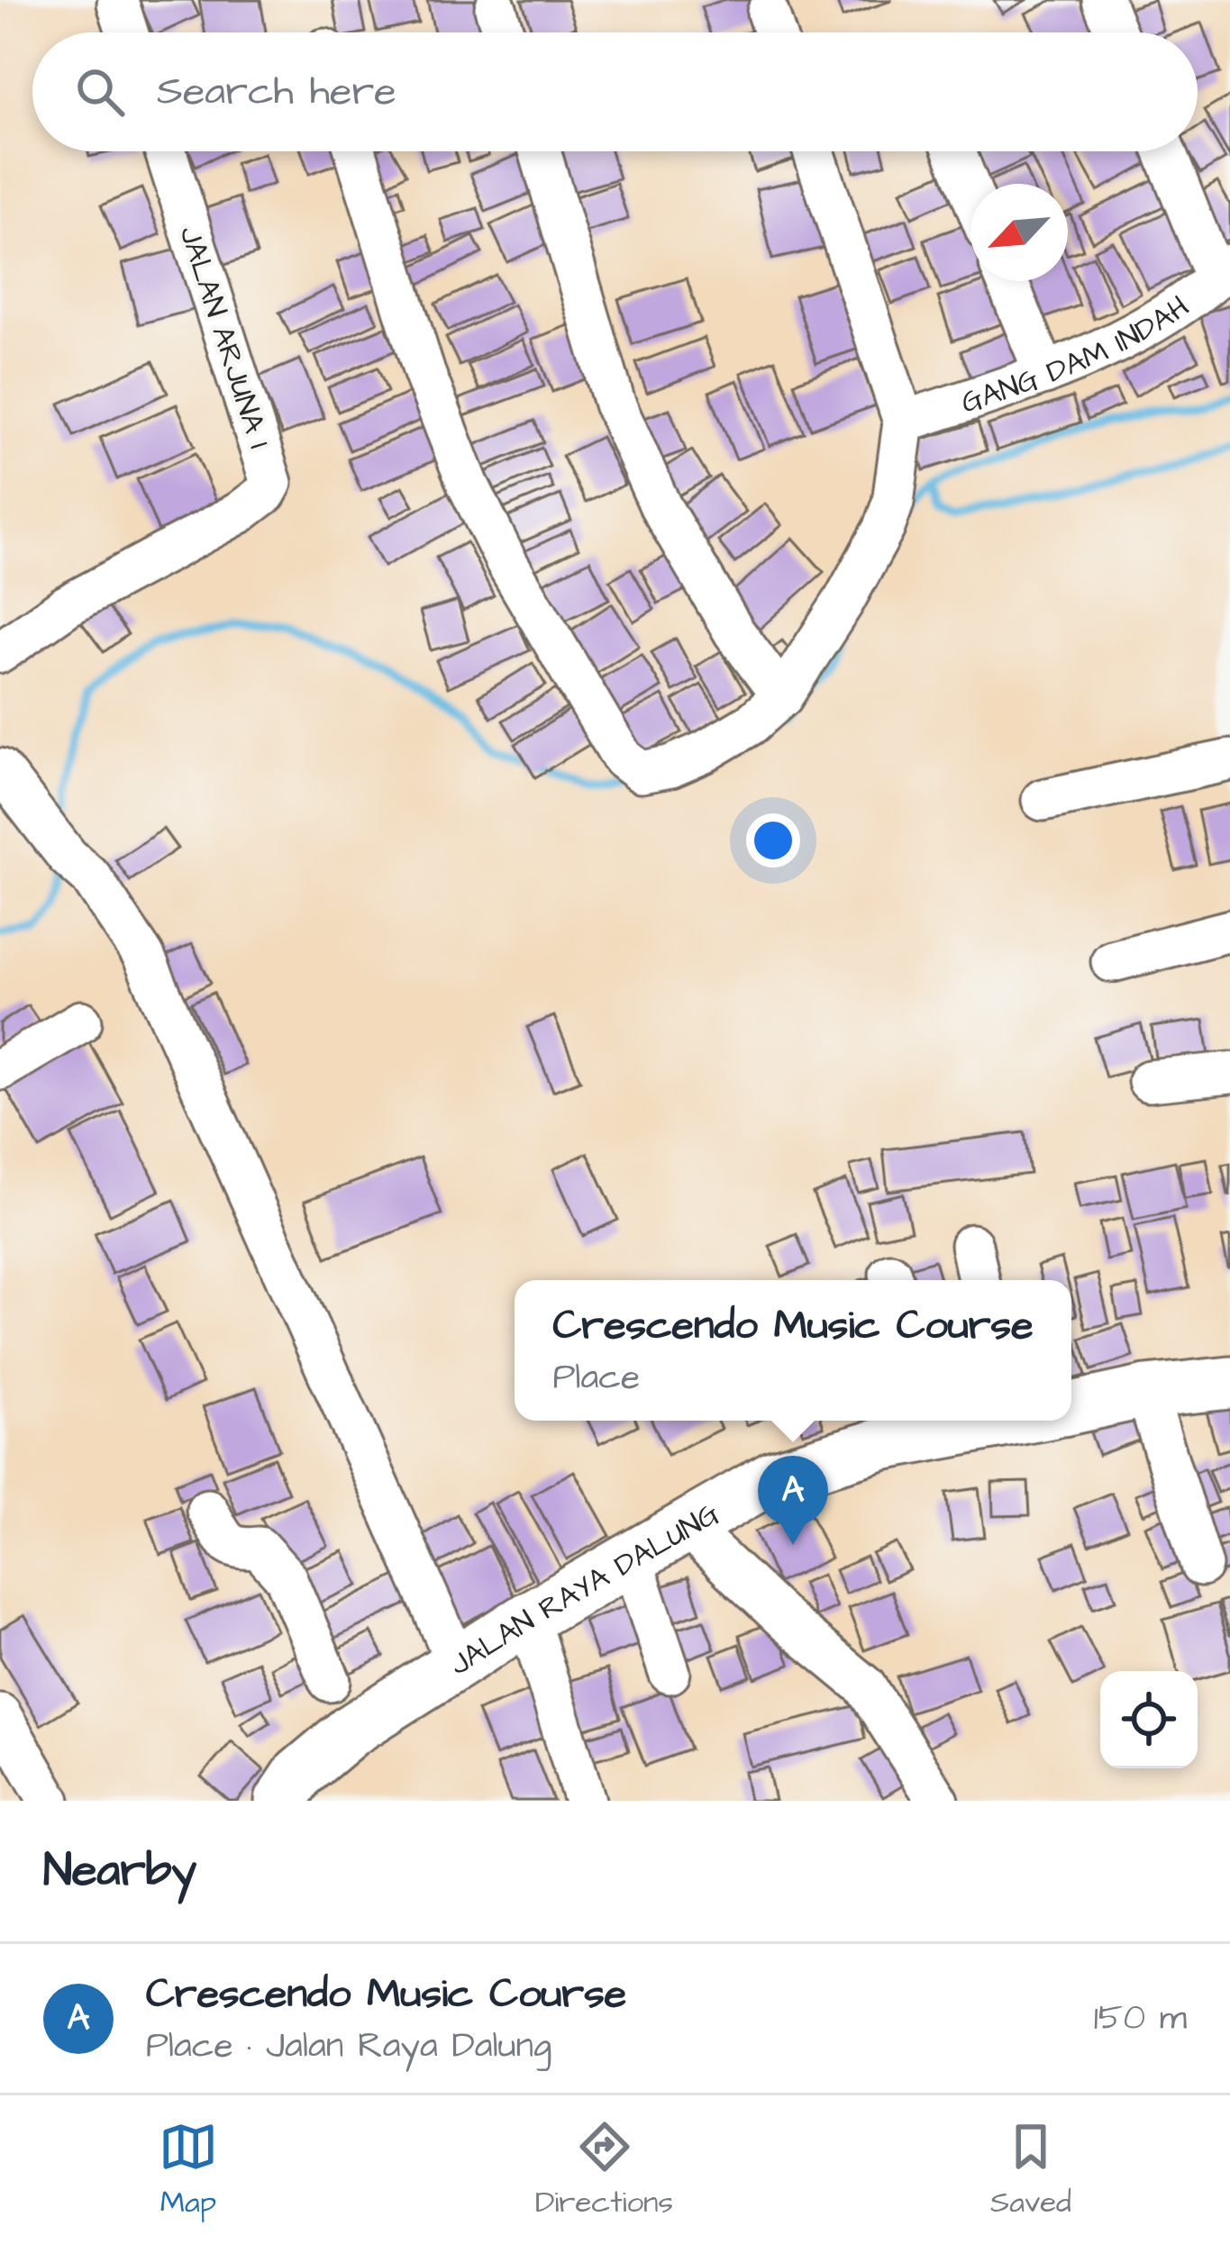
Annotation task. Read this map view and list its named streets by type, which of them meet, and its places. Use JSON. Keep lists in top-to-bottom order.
{
  "streets": {
    "main road": ["JALAN RAYA DALUNG"],
    "street": ["JALAN ARJUNA I", "GANG DAM INDAH"]
  },
  "north": "bottom left",
  "page": {
    "search": "Search here",
    "popup": ["Crescendo Music Course", "Place"],
    "pins": "A",
    "heading": "Nearby",
    "list": [
      {
        "mark": "A",
        "name": "Crescendo Music Course",
        "note": "Place · Jalan Raya Dalung",
        "value": "150 m"
      }
    ],
    "nav": ["Map", "Directions", "Saved"]
  }
}
